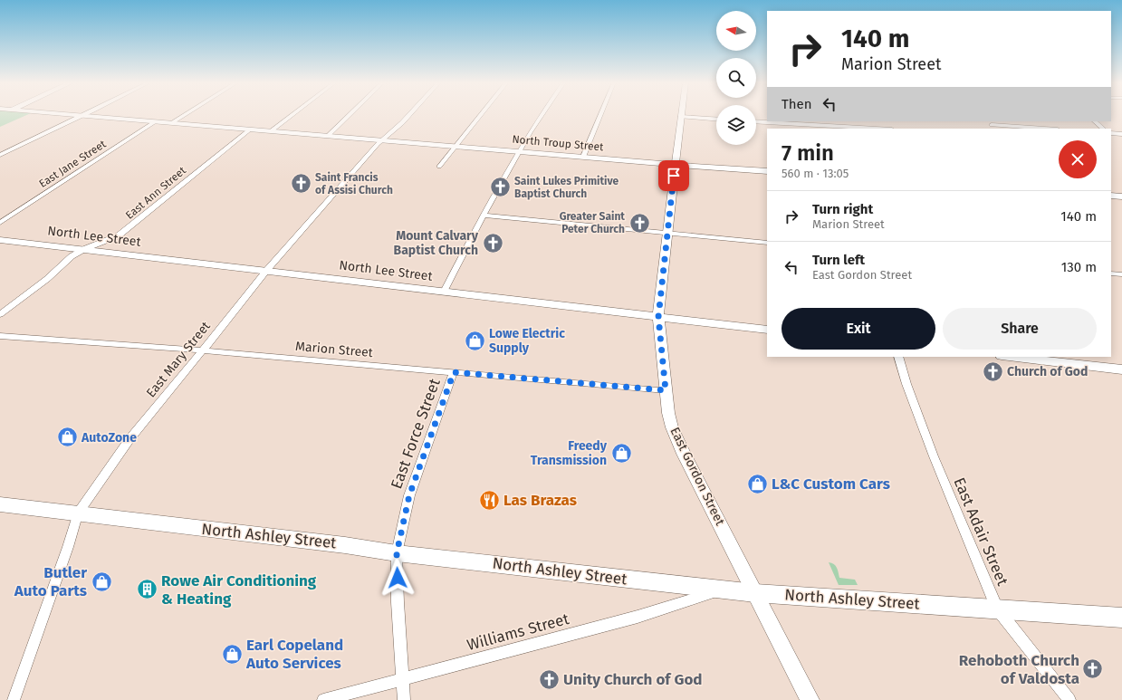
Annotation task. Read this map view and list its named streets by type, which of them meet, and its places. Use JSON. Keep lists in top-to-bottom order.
{
  "streets": {
    "main road": ["North Ashley Street"],
    "street": [
      "North Troup Street",
      "East Jane Street",
      "East Ann Street",
      "North Lee Street",
      "Marion Street",
      "East Mary Street",
      "East Force Street",
      "East Gordon Street",
      "East Adair Street",
      "Williams Street"
    ]
  },
  "crossings": [
    ["North Troup Street", "East Jane Street"],
    ["North Troup Street", "East Ann Street"],
    ["North Troup Street", "East Mary Street"],
    ["North Troup Street", "East Gordon Street"],
    ["East Ann Street", "North Lee Street"],
    ["North Lee Street", "East Mary Street"],
    ["North Lee Street", "East Gordon Street"],
    ["Marion Street", "East Mary Street"],
    ["Marion Street", "East Force Street"],
    ["Marion Street", "East Gordon Street"],
    ["East Mary Street", "North Ashley Street"],
    ["East Force Street", "North Ashley Street"],
    ["East Force Street", "Williams Street"],
    ["East Gordon Street", "North Ashley Street"],
    ["East Adair Street", "North Ashley Street"],
    ["North Ashley Street", "Williams Street"]
  ],
  "places": {
    "church": [
      "Saint Francis of Assisi Church",
      "Saint Lukes Primitive Baptist Church",
      "Greater Saint Peter Church",
      "Mount Calvary Baptist Church",
      "Church of God",
      "Rehoboth Church of Valdosta",
      "Unity Church of God"
    ],
    "shop": [
      "Lowe Electric Supply",
      "AutoZone",
      "Freedy Transmission",
      "L&C Custom Cars",
      "Butler Auto Parts",
      "Earl Copeland Auto Services"
    ],
    "restaurant": ["Las Brazas"],
    "building": ["Rowe Air Conditioning & Heating"]
  },
  "north": "left",
  "page": {
    "turn": ["140 m", "Marion Street"],
    "then": "Then",
    "heading": ["7 min", "560 m · 13:05"],
    "list": [
      {
        "name": "Turn right",
        "note": "Marion Street",
        "value": "140 m"
      },
      {
        "name": "Turn left",
        "note": "East Gordon Street",
        "value": "130 m"
      }
    ],
    "buttons": ["Exit", "Share"]
  }
}
